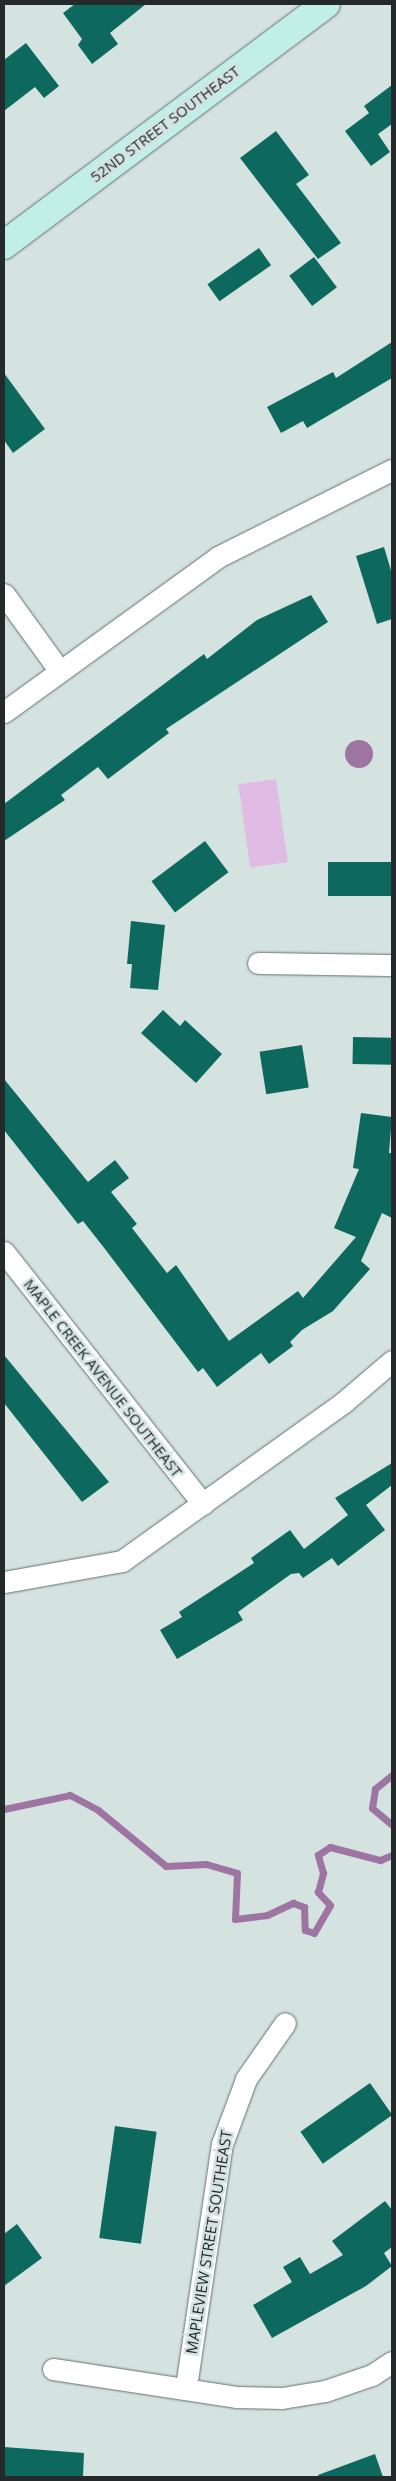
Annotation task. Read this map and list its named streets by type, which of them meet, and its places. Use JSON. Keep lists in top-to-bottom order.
{
  "streets": {
    "main road": ["52ND STREET SOUTHEAST"],
    "street": ["MAPLE CREEK AVENUE SOUTHEAST", "MAPLEVIEW STREET SOUTHEAST"]
  }
}
